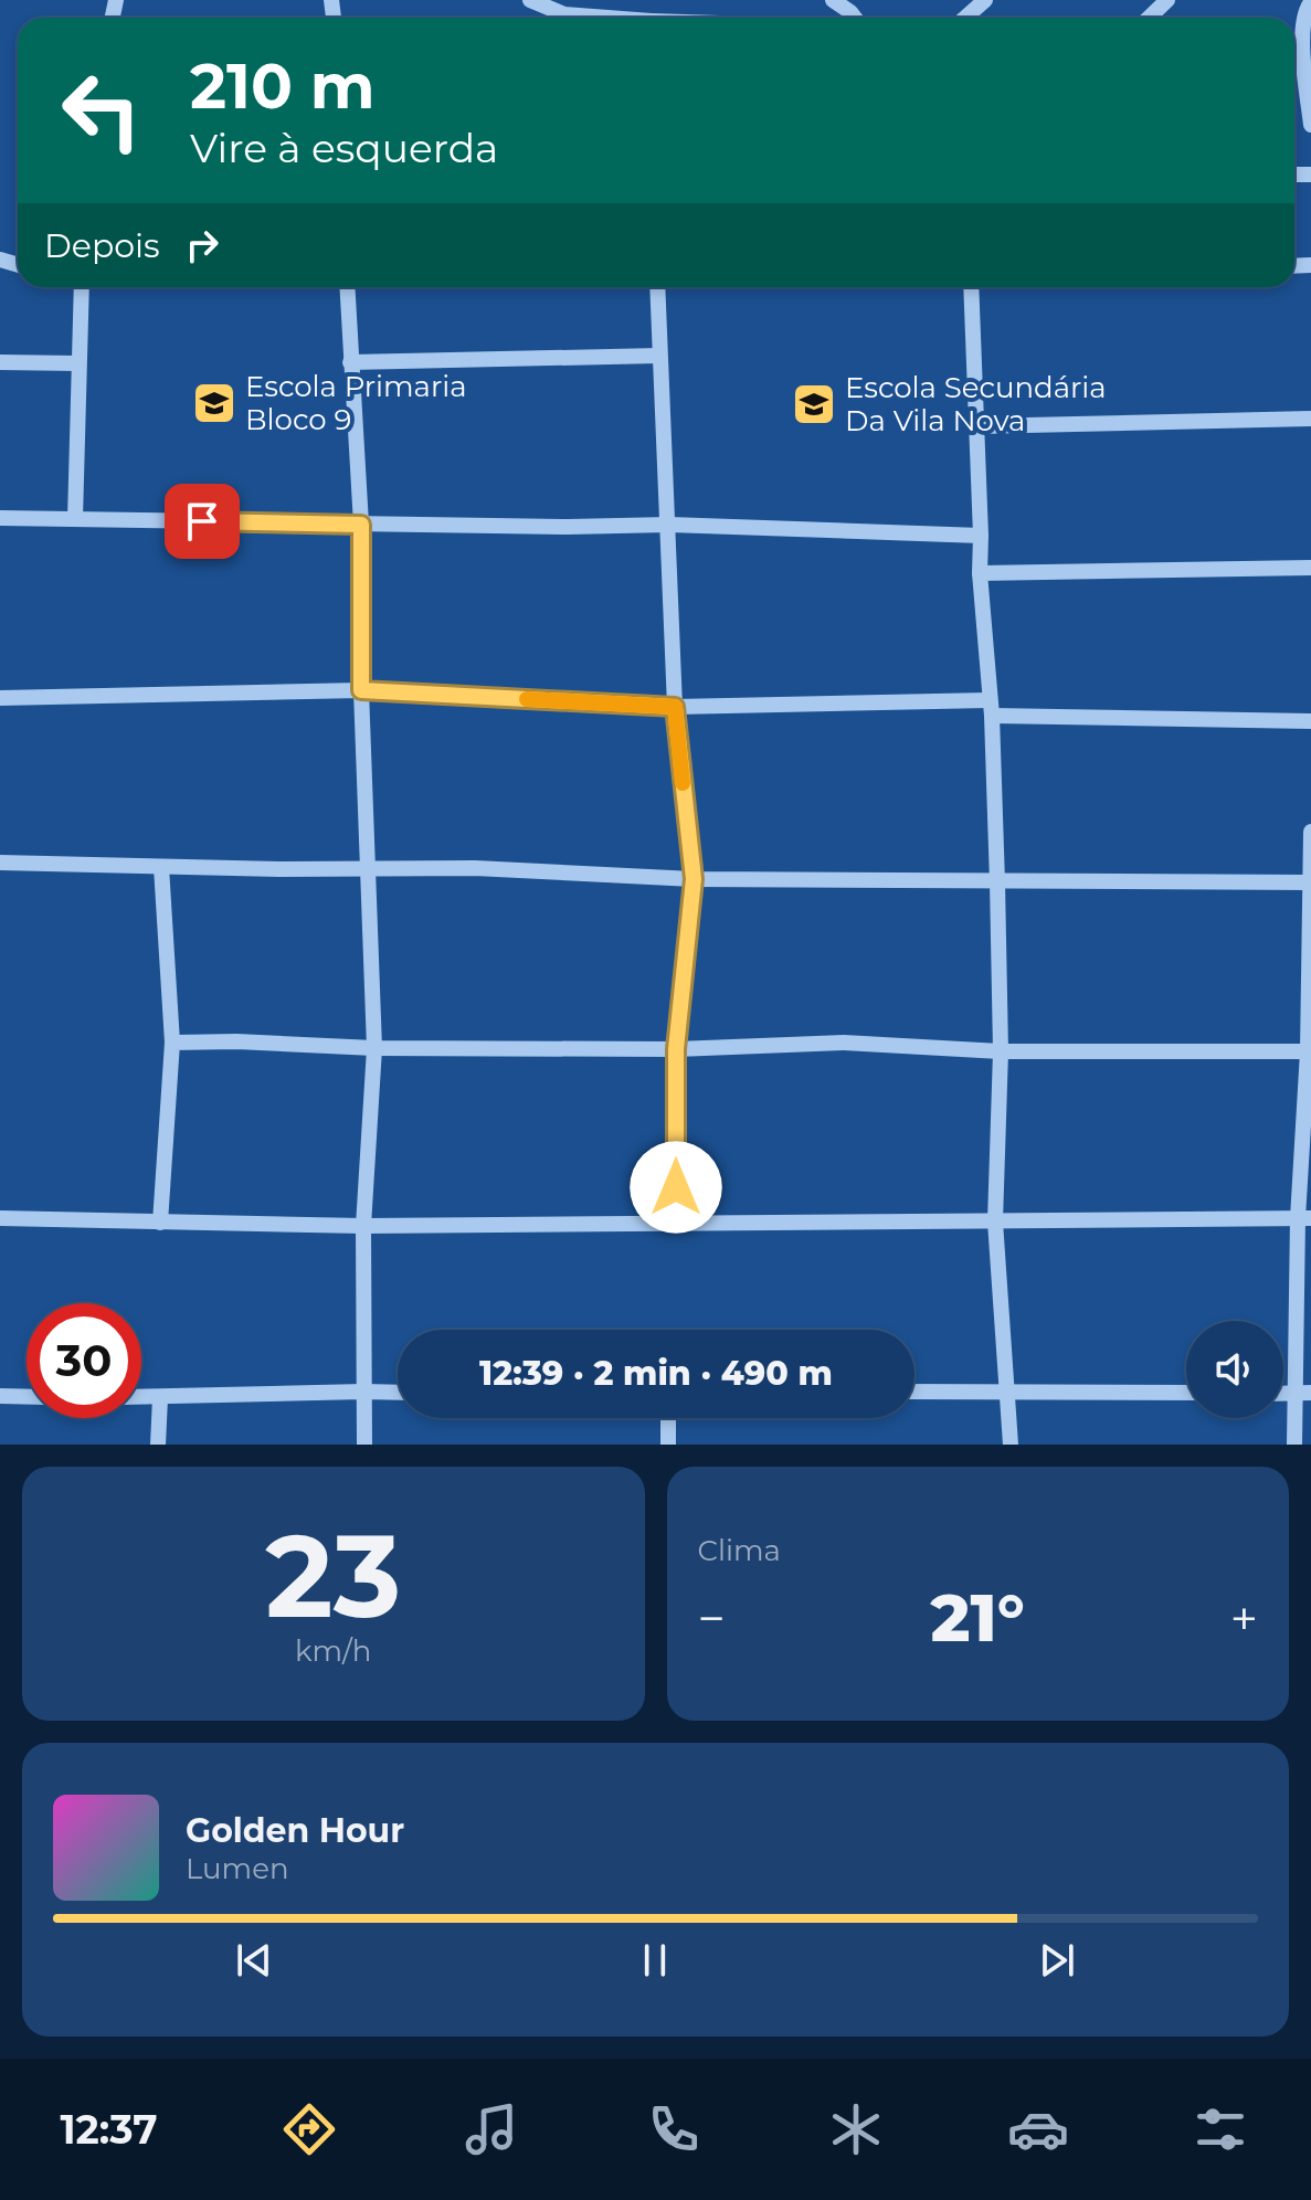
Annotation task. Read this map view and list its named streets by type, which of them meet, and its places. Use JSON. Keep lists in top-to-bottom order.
{
  "places": {
    "school or university": ["Escola Primaria Bloco 9", "Escola Secundária Da Vila Nova"]
  },
  "page": {
    "turn": ["210 m", "Vire à esquerda"],
    "then": "Depois",
    "limit": "30",
    "trip": "12:39 · 2 min · 490 m",
    "tile": [
      ["23", "km/h"],
      "Clima"
    ],
    "heat": ["−", "21°", "+"],
    "song": ["Golden Hour", "Lumen"],
    "tabs": "12:37"
  }
}
